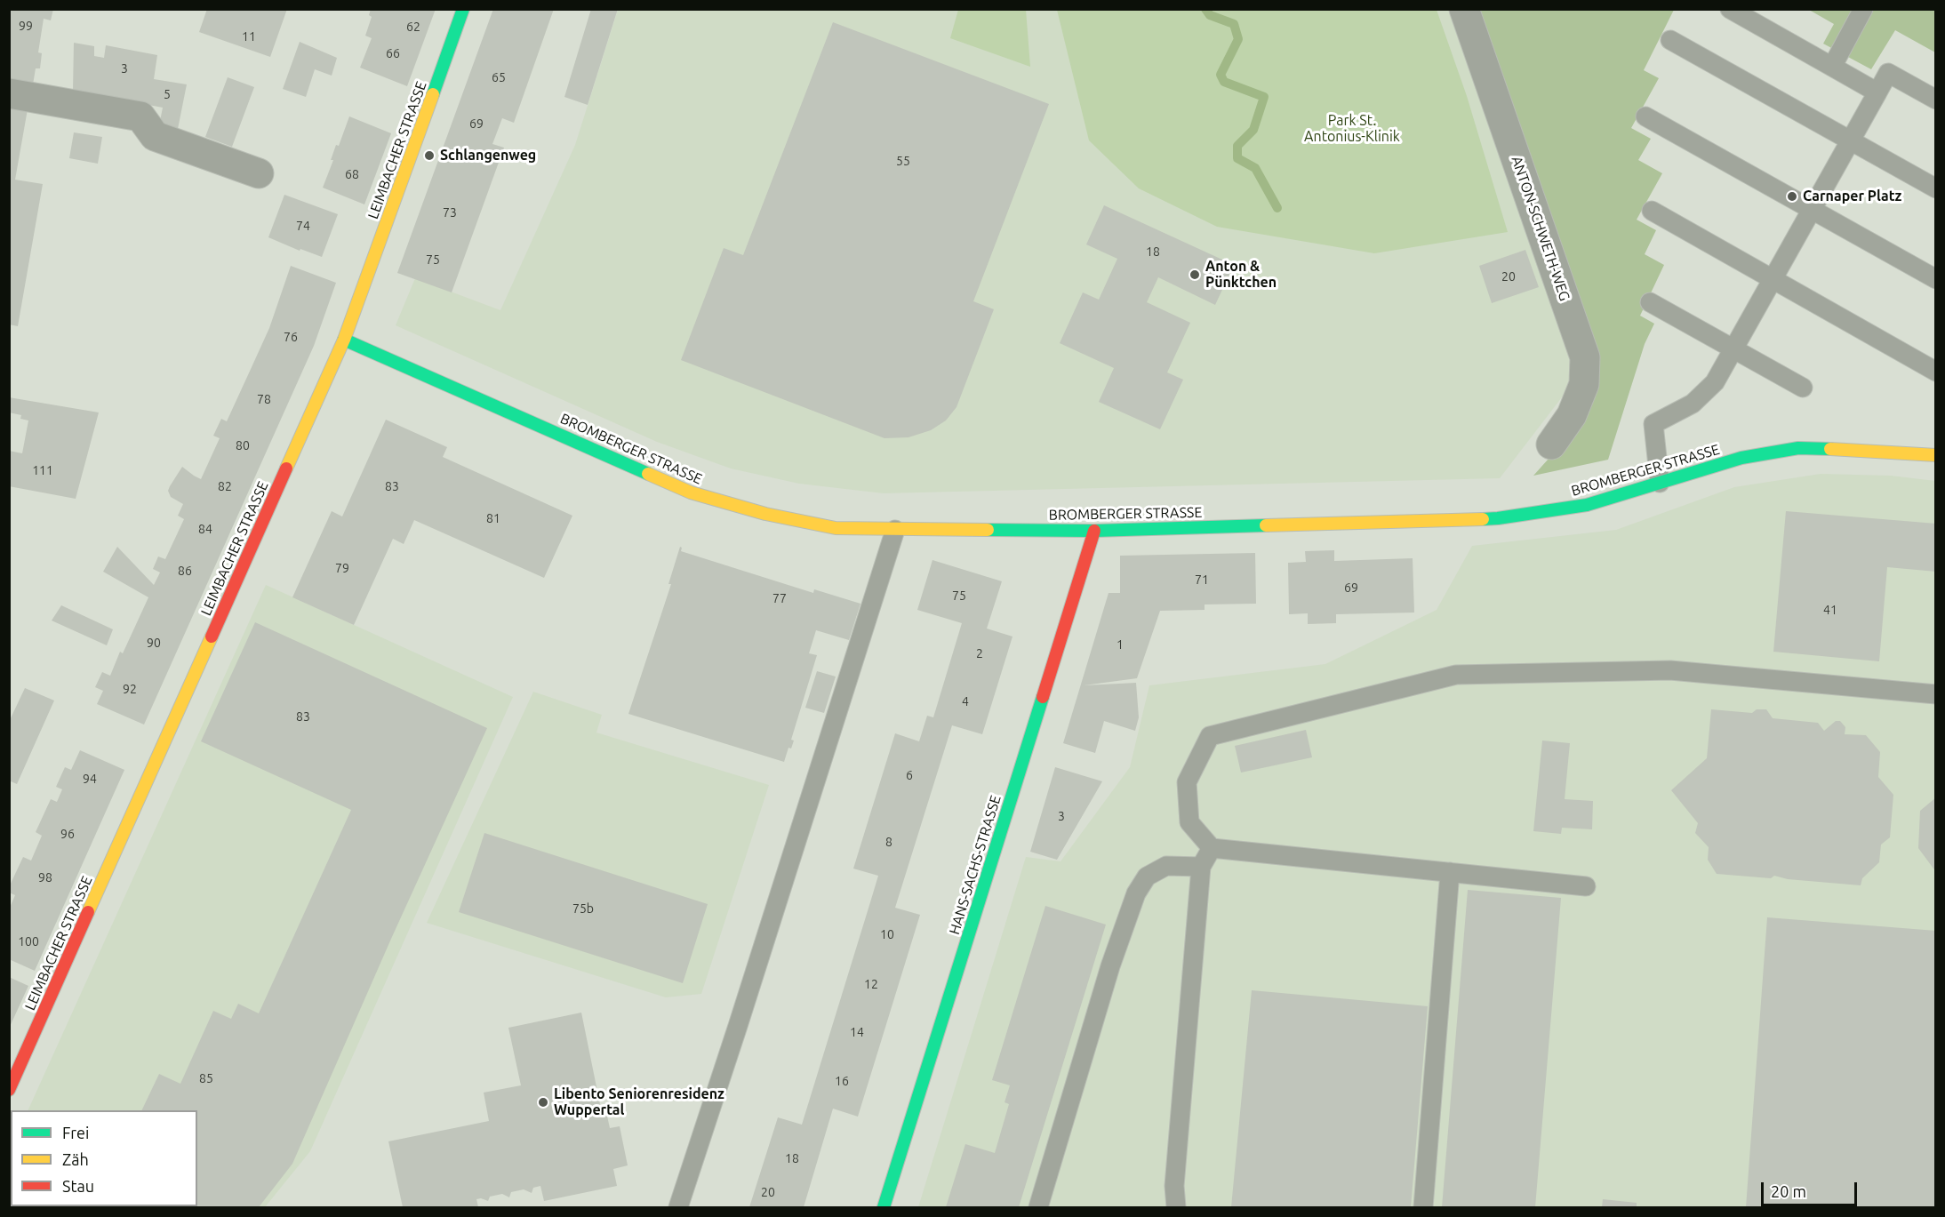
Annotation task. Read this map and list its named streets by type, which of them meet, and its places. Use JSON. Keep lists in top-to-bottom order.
{
  "streets": {
    "street": [
      "LEIMBACHER STRASSE",
      "ANTON-SCHWETH-WEG",
      "BROMBERGER STRASSE",
      "HANS-SACHS-STRASSE"
    ]
  },
  "crossings": [
    ["LEIMBACHER STRASSE", "BROMBERGER STRASSE"],
    ["BROMBERGER STRASSE", "HANS-SACHS-STRASSE"]
  ],
  "parks": ["Park St. Antonius-Klinik"],
  "places": [
    "Schlangenweg",
    "Carnaper Platz",
    "Anton & Pünktchen",
    "Libento Seniorenresidenz Wuppertal"
  ],
  "house_numbers": [
    "99",
    "62",
    "11",
    "66",
    "3",
    "65",
    "5",
    "69",
    "55",
    "68",
    "73",
    "74",
    "18",
    "75",
    "20",
    "76",
    "78",
    "80",
    "111",
    "82",
    "83",
    "81",
    "84",
    "79",
    "86",
    "71",
    "69",
    "75",
    "77",
    "41",
    "90",
    "1",
    "2",
    "92",
    "4",
    "83",
    "6",
    "94",
    "3",
    "96",
    "8",
    "98",
    "75b",
    "10",
    "100",
    "12",
    "14",
    "85",
    "16",
    "18",
    "20"
  ],
  "legend": ["Frei", "Zäh", "Stau"],
  "scale_bar": "20 m"
}
